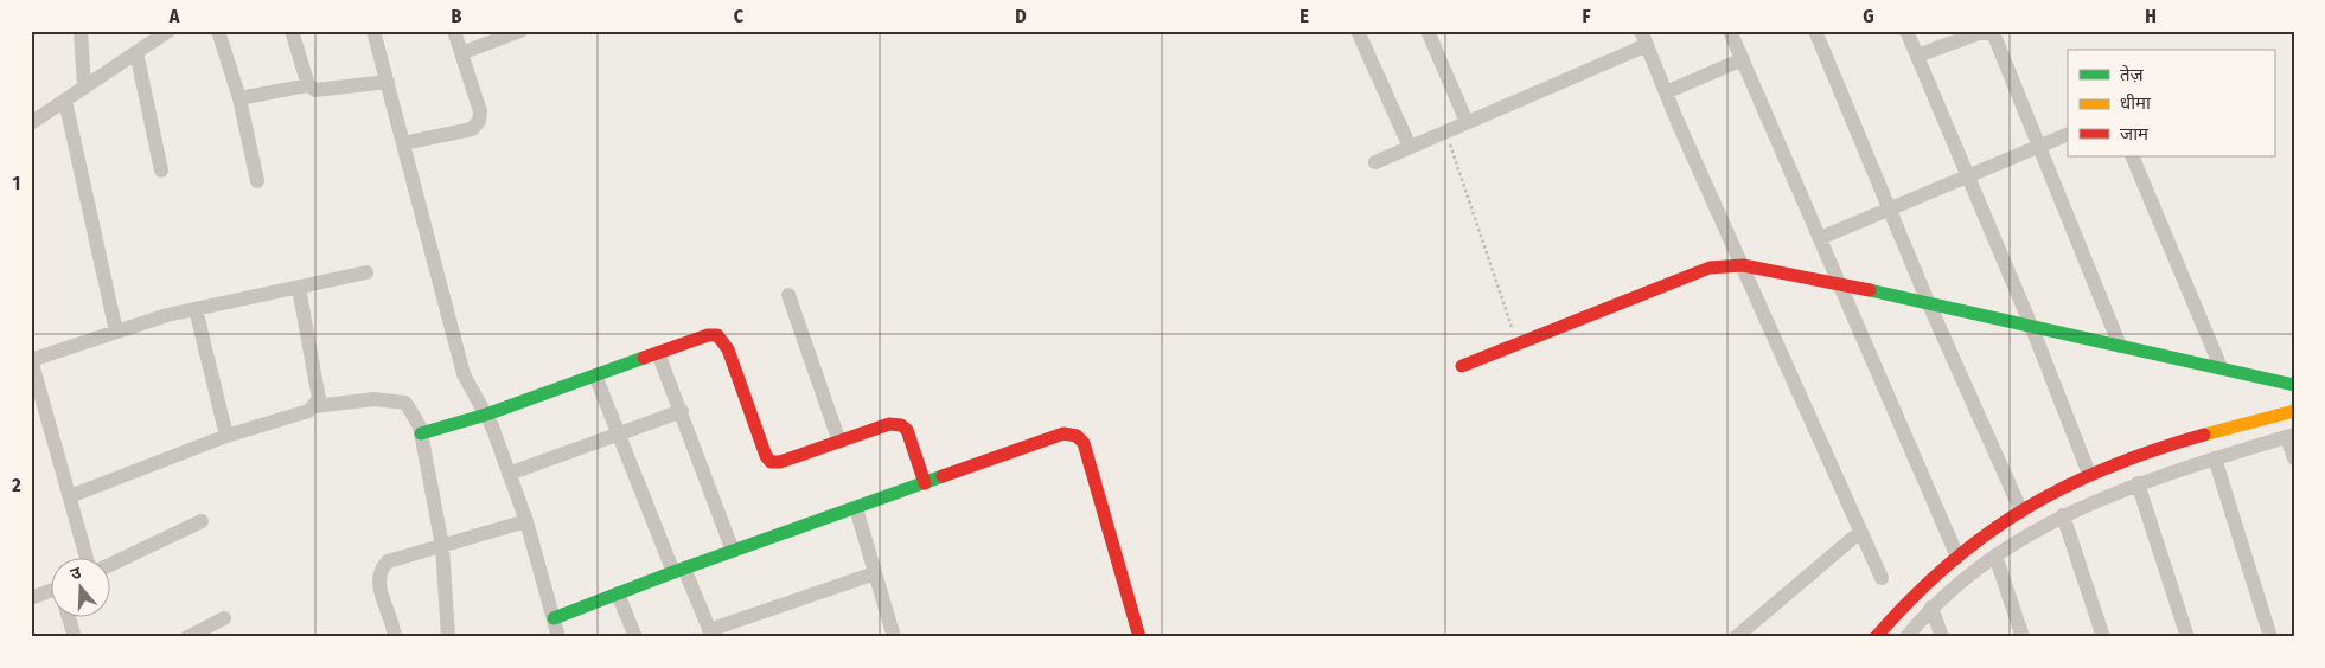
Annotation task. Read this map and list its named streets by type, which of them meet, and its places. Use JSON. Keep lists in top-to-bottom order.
{
  "legend": ["तेज़", "धीमा", "जाम"],
  "north": "top",
  "grid": {
    "columns": [
      "A",
      "B",
      "C",
      "D",
      "E",
      "F",
      "G",
      "H"
    ],
    "rows": ["1", "2"]
  }
}
